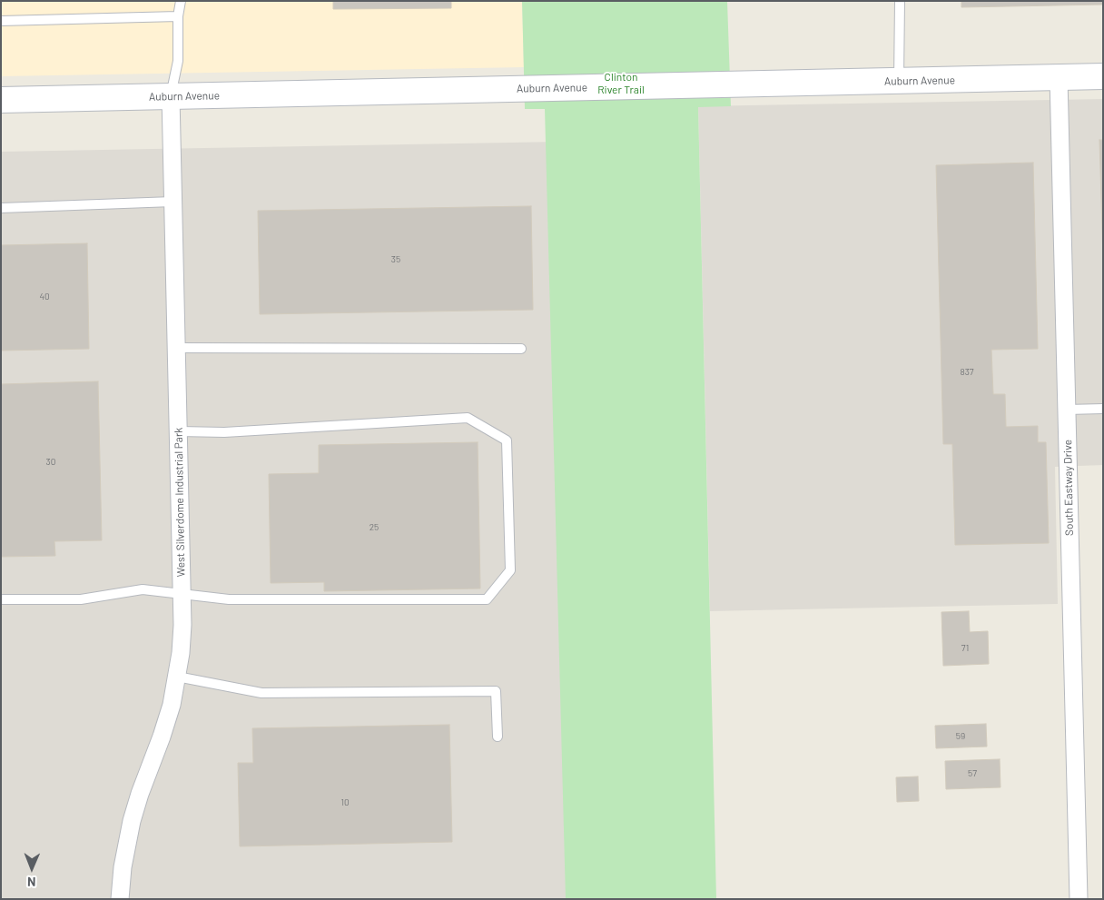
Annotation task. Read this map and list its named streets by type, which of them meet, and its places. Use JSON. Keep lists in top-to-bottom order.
{
  "streets": {
    "main road": ["Auburn Avenue"],
    "street": ["South Eastway Drive", "West Silverdome Industrial Park"]
  },
  "crossings": [
    ["Auburn Avenue", "South Eastway Drive"],
    ["Auburn Avenue", "West Silverdome Industrial Park"]
  ],
  "parks": ["Clinton River Trail"],
  "house_numbers": [
    "35",
    "40",
    "837",
    "30",
    "25",
    "71",
    "59",
    "57",
    "10"
  ],
  "north": "bottom"
}
